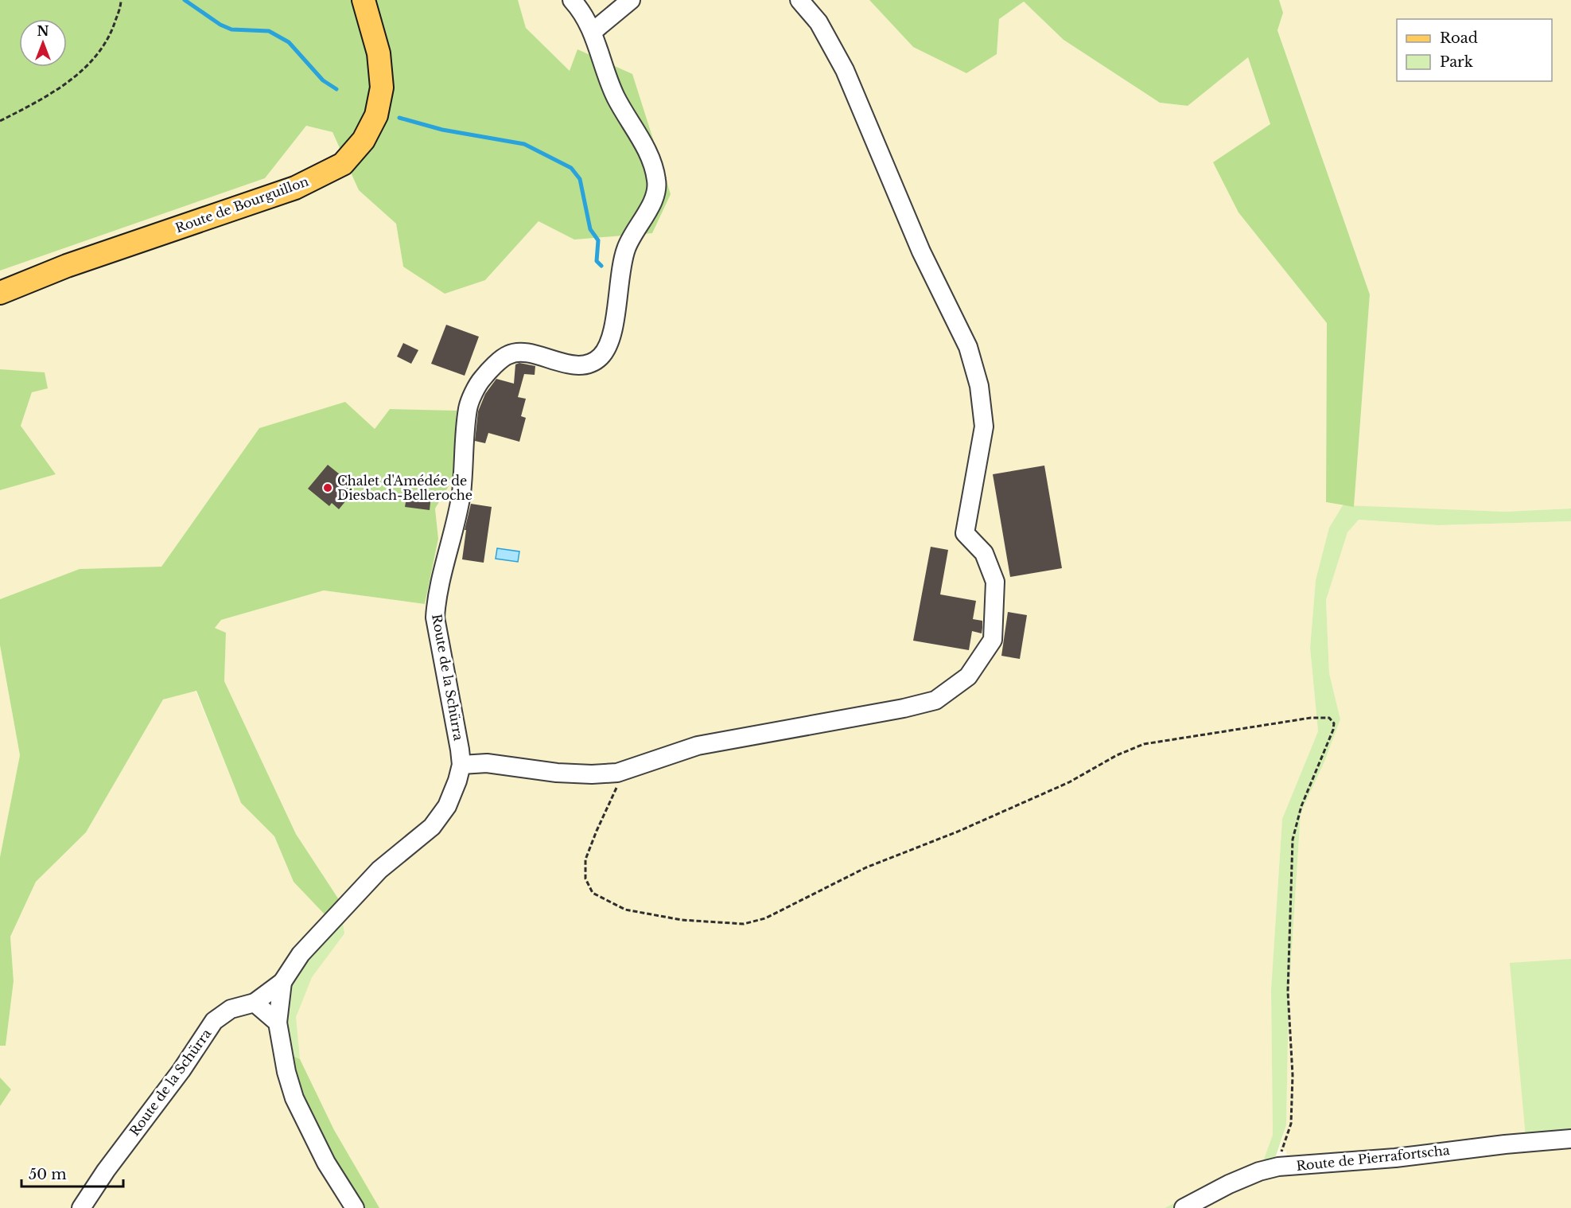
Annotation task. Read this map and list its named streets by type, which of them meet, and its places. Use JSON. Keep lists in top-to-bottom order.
{
  "streets": {
    "main road": ["Route de Bourguillon"],
    "street": ["Route de la Schürra", "Route de Pierrafortscha"]
  },
  "places": ["Chalet d'Amédée de Diesbach-Belleroche"],
  "legend": ["Road", "Park"],
  "scale_bar": "50 m",
  "north": "top"
}
